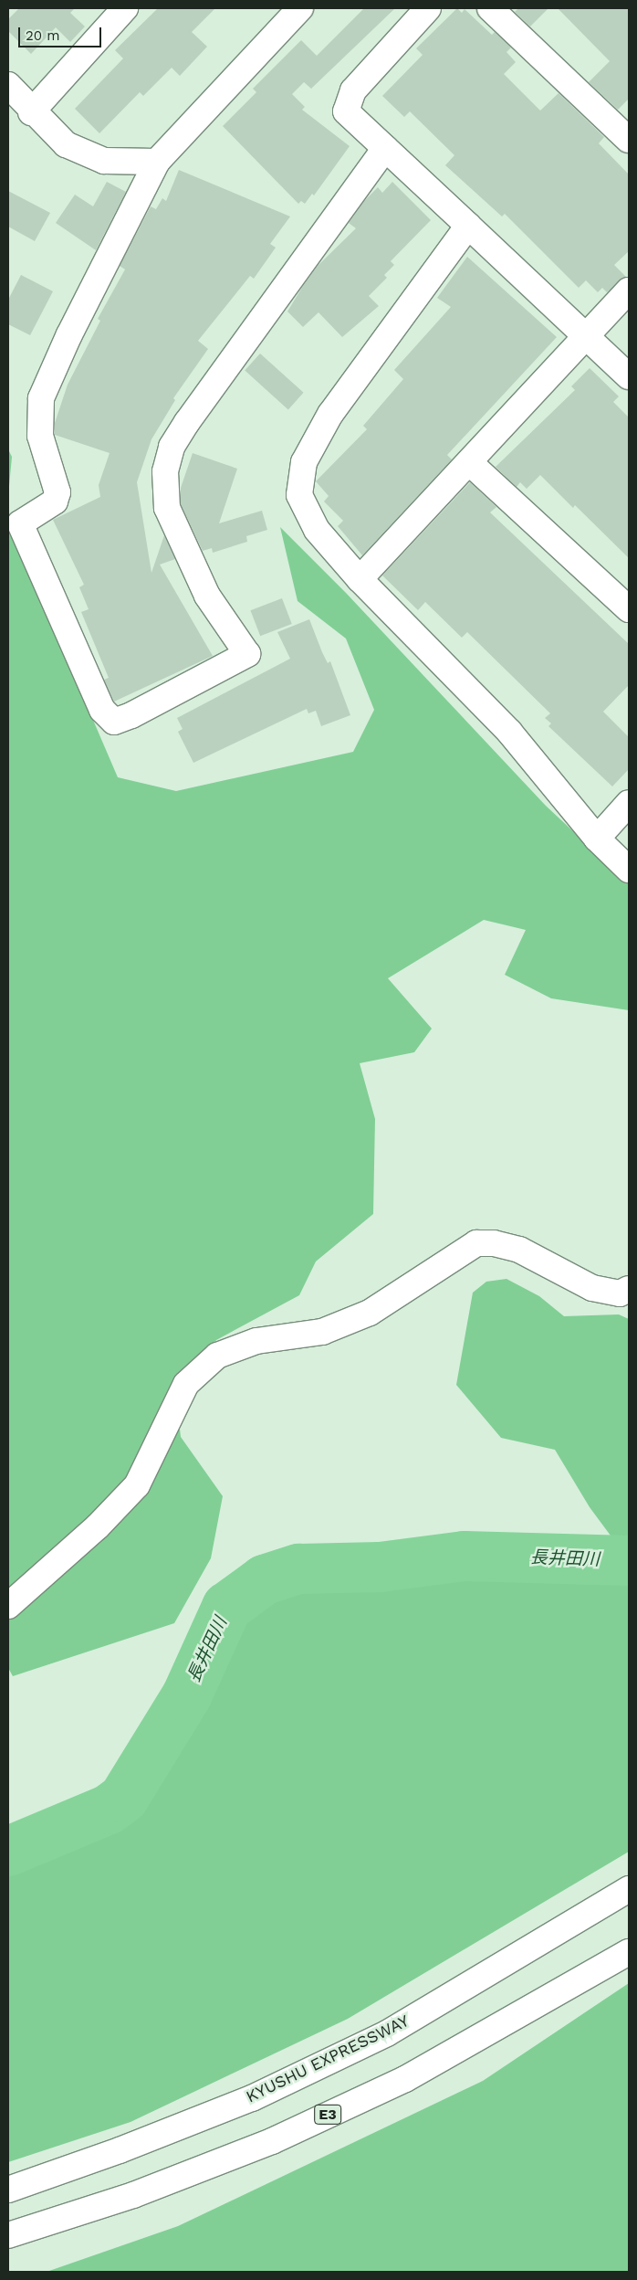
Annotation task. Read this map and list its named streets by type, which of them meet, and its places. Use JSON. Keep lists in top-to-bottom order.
{
  "streets": {
    "main road": ["KYUSHU EXPRESSWAY", "E3"]
  },
  "water": ["長井田川"],
  "scale_bar": "20 m"
}
